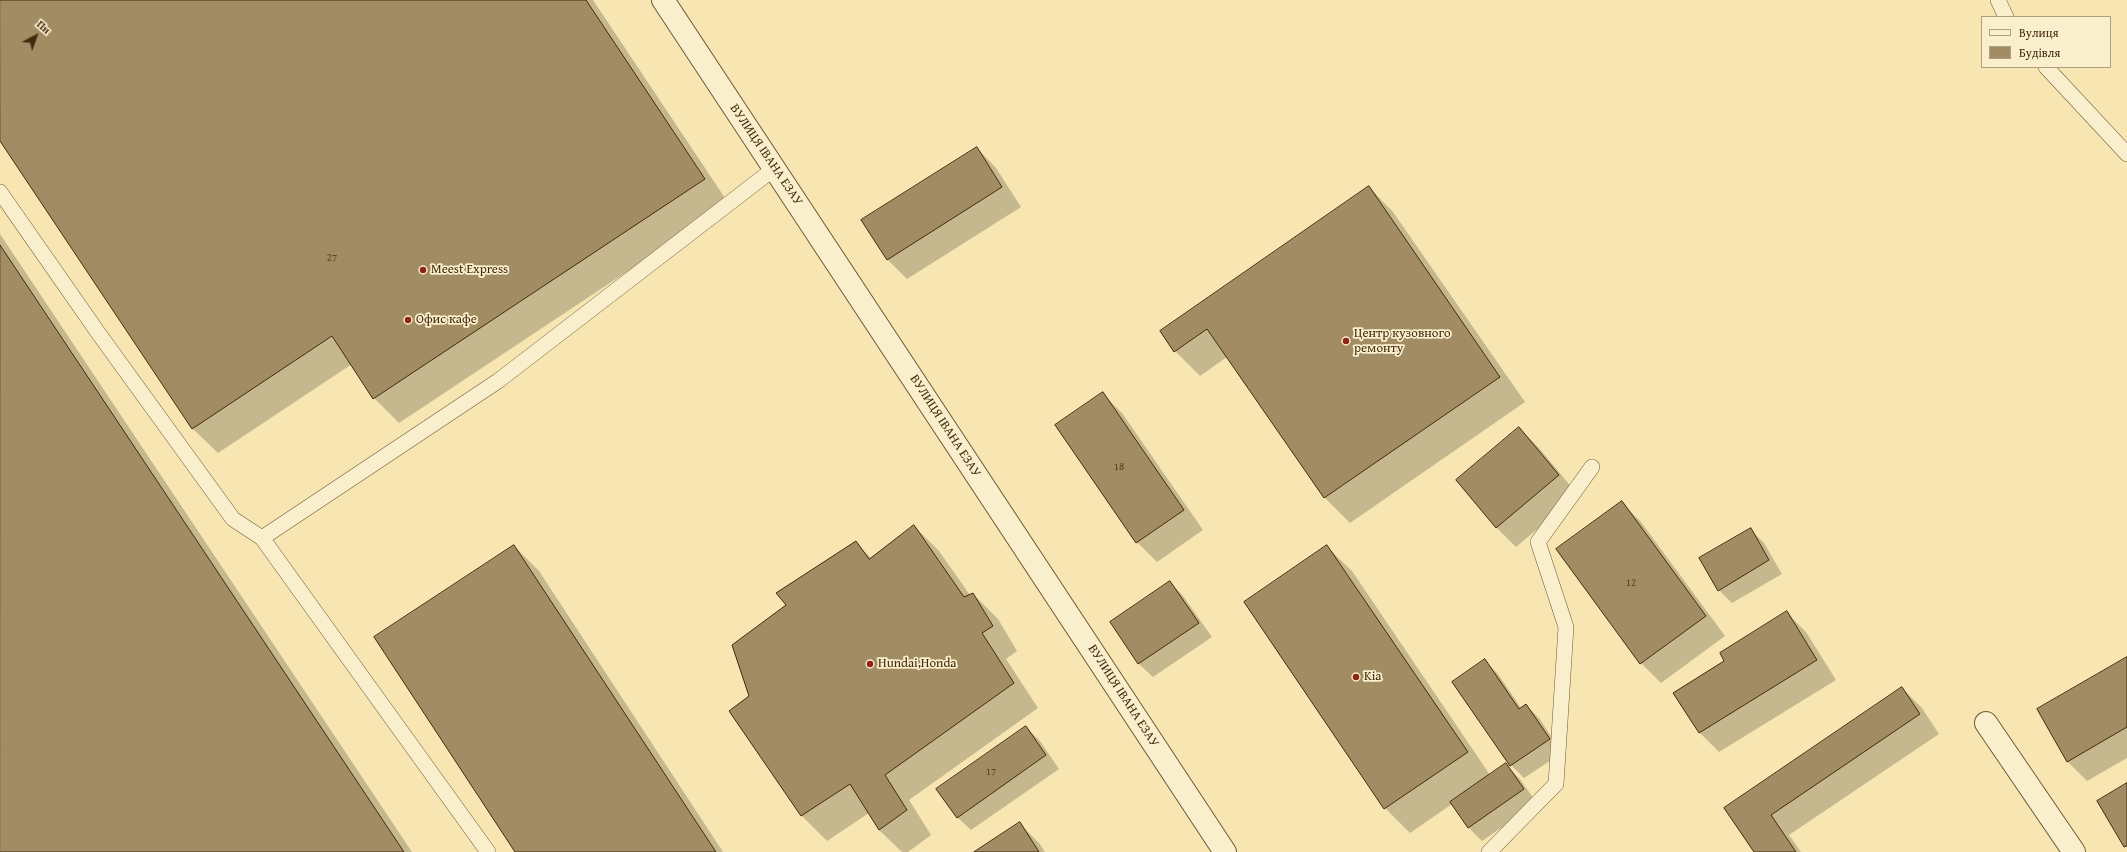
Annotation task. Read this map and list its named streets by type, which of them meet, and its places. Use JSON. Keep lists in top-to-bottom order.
{
  "streets": {
    "street": ["ВУЛИЦЯ ІВАНА ЕЗАУ"]
  },
  "places": [
    "Meest Express",
    "Офис кафе",
    "Центр кузовного ремонту",
    "Hundai,Honda",
    "Kia"
  ],
  "house_numbers": [
    "27",
    "18",
    "12",
    "17"
  ],
  "legend": ["Вулиця", "Будівля"],
  "north": "top right"
}
